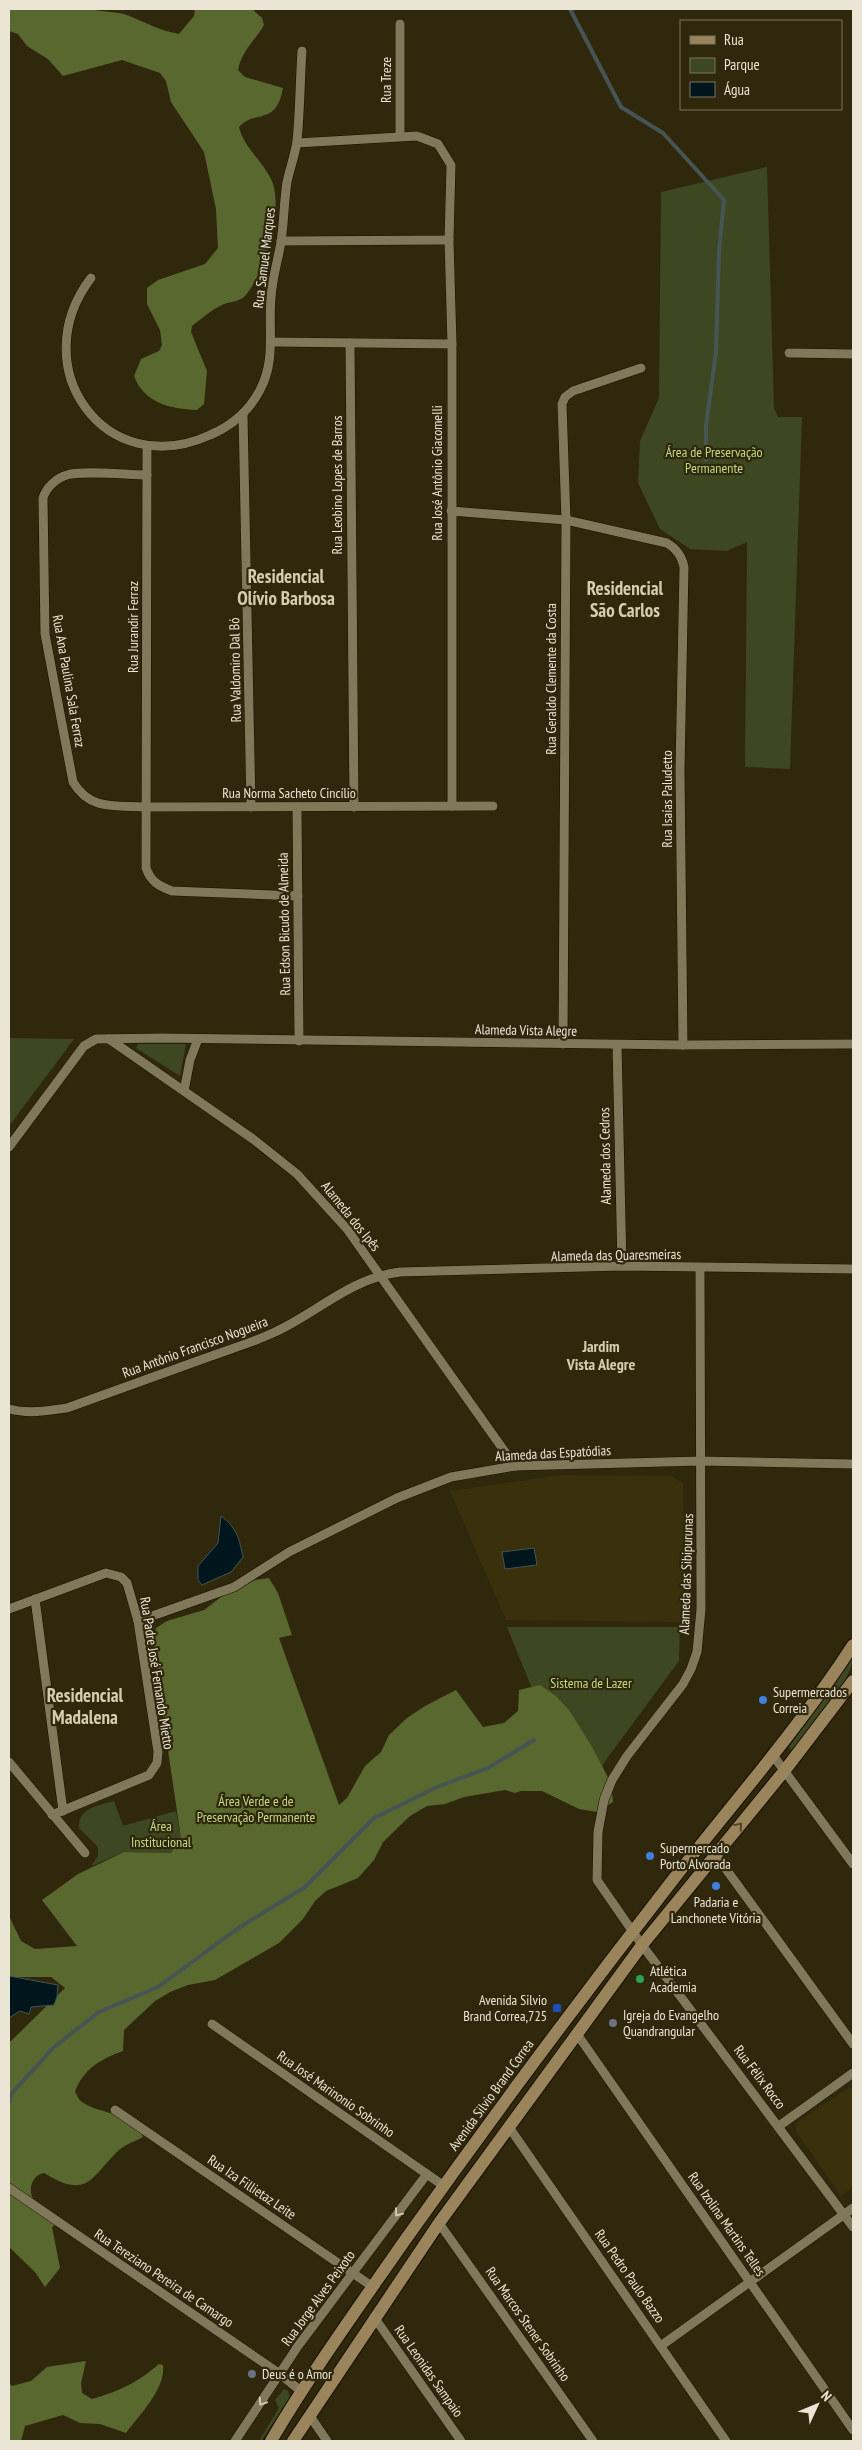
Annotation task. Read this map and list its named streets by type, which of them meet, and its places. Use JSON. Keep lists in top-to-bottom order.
{
  "streets": {
    "main road": ["Avenida Silvio Brand Correa"],
    "street": [
      "Rua Treze",
      "Rua Samuel Marques",
      "Rua José Antônio Giacomelli",
      "Rua Leobino Lopes de Barros",
      "Rua Jurandir Ferraz",
      "Rua Valdomiro Dal Bó",
      "Rua Geraldo Clemente da Costa",
      "Rua Ana Paulina Sala Ferraz",
      "Rua Norma Sacheto Cincílio",
      "Rua Isaías Paludetto",
      "Rua Edson Bicudo de Almeida",
      "Alameda Vista Alegre",
      "Alameda dos Cedros",
      "Alameda dos Ipês",
      "Alameda das Quaresmeiras",
      "Rua Antônio Francisco Nogueira",
      "Alameda das Espatódias",
      "Alameda das Sibipurunas",
      "Rua Padre José Fernando Mietto",
      "Rua Félix Rocco",
      "Rua José Marinonio Sobrinho",
      "Rua Iza Fillietaz Leite",
      "Rua Izolina Martins Telles",
      "Rua Pedro Paulo Bazzo",
      "Rua Tereziano Pereira de Camargo",
      "Rua Jorge Alves Peixoto",
      "Rua Marcos Stener Sobrinho",
      "Rua Leonidas Sampaio"
    ]
  },
  "crossings": [
    ["Rua Treze", "Rua José Antônio Giacomelli"],
    ["Rua Samuel Marques", "Rua Jurandir Ferraz"],
    ["Rua Samuel Marques", "Rua Valdomiro Dal Bó"],
    ["Rua José Antônio Giacomelli", "Rua Norma Sacheto Cincílio"],
    ["Rua Leobino Lopes de Barros", "Rua Norma Sacheto Cincílio"],
    ["Rua Jurandir Ferraz", "Rua Ana Paulina Sala Ferraz"],
    ["Rua Jurandir Ferraz", "Rua Norma Sacheto Cincílio"],
    ["Rua Jurandir Ferraz", "Rua Edson Bicudo de Almeida"],
    ["Rua Valdomiro Dal Bó", "Rua Norma Sacheto Cincílio"],
    ["Rua Geraldo Clemente da Costa", "Rua Isaías Paludetto"],
    ["Rua Geraldo Clemente da Costa", "Alameda Vista Alegre"],
    ["Rua Ana Paulina Sala Ferraz", "Rua Norma Sacheto Cincílio"],
    ["Rua Norma Sacheto Cincílio", "Rua Edson Bicudo de Almeida"],
    ["Rua Isaías Paludetto", "Alameda Vista Alegre"],
    ["Rua Edson Bicudo de Almeida", "Alameda Vista Alegre"],
    ["Alameda Vista Alegre", "Alameda dos Cedros"],
    ["Alameda Vista Alegre", "Alameda dos Ipês"],
    ["Alameda dos Cedros", "Alameda das Quaresmeiras"],
    ["Alameda dos Ipês", "Alameda das Quaresmeiras"],
    ["Alameda dos Ipês", "Rua Antônio Francisco Nogueira"],
    ["Alameda dos Ipês", "Alameda das Espatódias"],
    ["Alameda das Quaresmeiras", "Rua Antônio Francisco Nogueira"],
    ["Alameda das Quaresmeiras", "Alameda das Sibipurunas"],
    ["Alameda das Espatódias", "Alameda das Sibipurunas"],
    ["Alameda das Espatódias", "Rua Padre José Fernando Mietto"],
    ["Alameda das Sibipurunas", "Rua Félix Rocco"],
    ["Alameda das Sibipurunas", "Avenida Silvio Brand Correa"],
    ["Rua José Marinonio Sobrinho", "Avenida Silvio Brand Correa"],
    ["Rua José Marinonio Sobrinho", "Rua Jorge Alves Peixoto"],
    ["Avenida Silvio Brand Correa", "Rua Iza Fillietaz Leite"],
    ["Avenida Silvio Brand Correa", "Rua Tereziano Pereira de Camargo"],
    ["Rua Iza Fillietaz Leite", "Rua Jorge Alves Peixoto"],
    ["Rua Tereziano Pereira de Camargo", "Rua Jorge Alves Peixoto"]
  ],
  "one_way": ["Rua Jorge Alves Peixoto"],
  "districts": [
    "Residencial Olívio Barbosa",
    "Residencial São Carlos",
    "Jardim Vista Alegre",
    "Residencial Madalena"
  ],
  "parks": [
    "Área de Preservação Permanente",
    "Sistema de Lazer",
    "Área Verde e de Preservação Permanente",
    "Área Institucional"
  ],
  "places": {
    "other": [
      "Supermercados Correia",
      "Supermercado Porto Alvorada",
      "Padaria e Lanchonete Vitória",
      "Atlética Academia",
      "Igreja do Evangelho Quandrangular",
      "Deus é o Amor"
    ],
    "transit": ["Avenida Silvio Brand Correa,725"]
  },
  "legend": ["Rua", "Parque", "Água"],
  "north": "top right"
}
